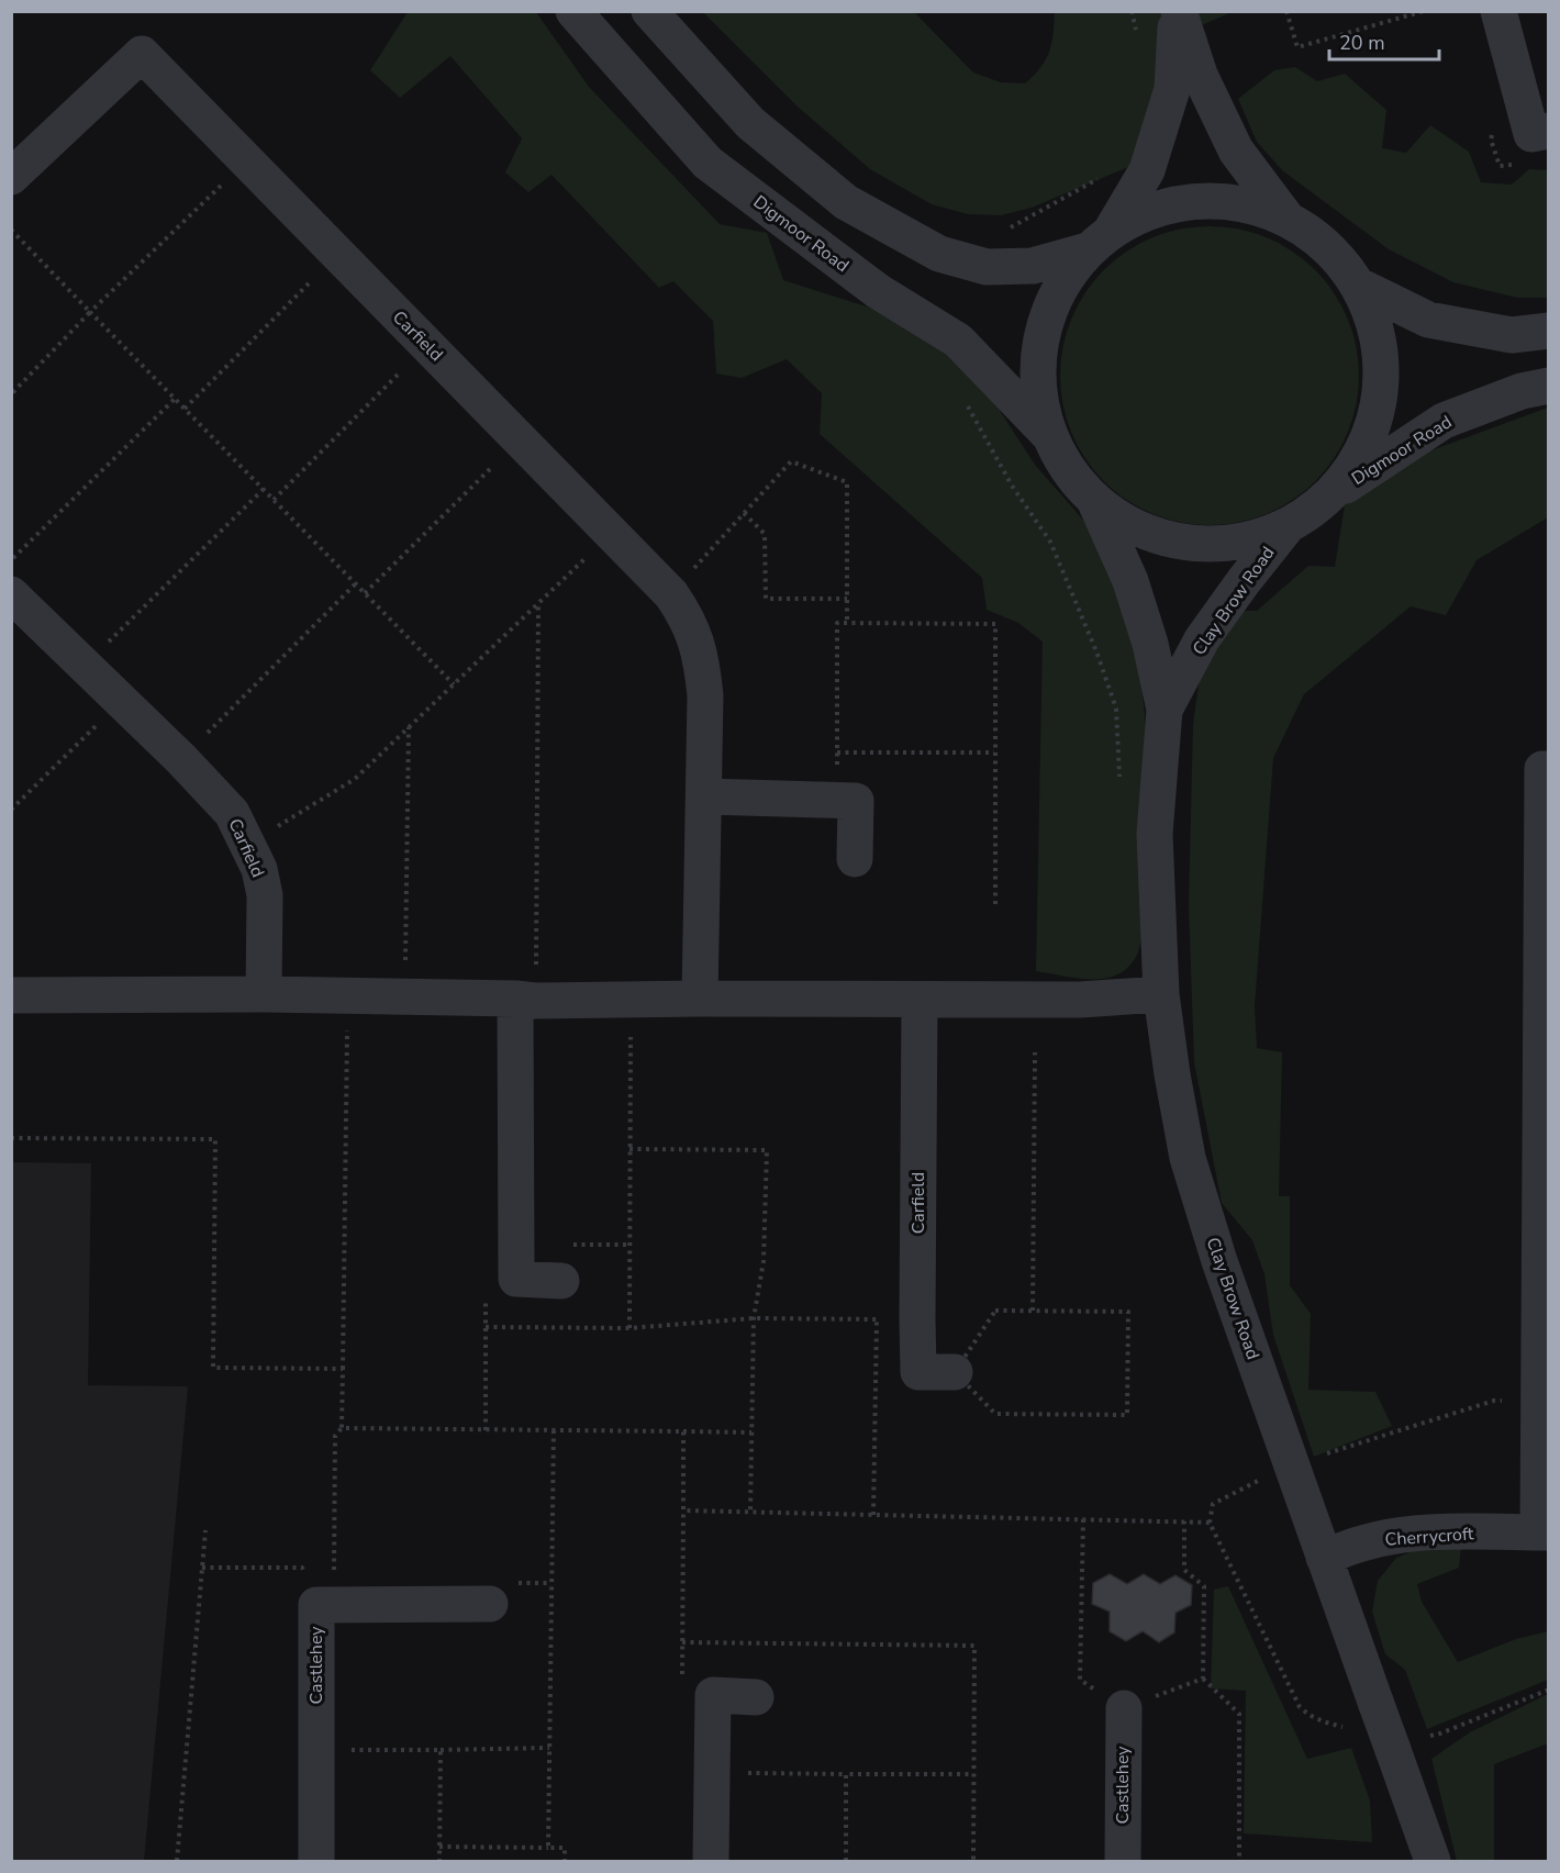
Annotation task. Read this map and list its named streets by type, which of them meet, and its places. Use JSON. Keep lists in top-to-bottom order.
{
  "streets": {
    "street": [
      "Digmoor Road",
      "Carfield",
      "Clay Brow Road",
      "Cherrycroft",
      "Castlehey"
    ]
  },
  "crossings": [
    ["Digmoor Road", "Clay Brow Road"],
    ["Clay Brow Road", "Cherrycroft"]
  ],
  "scale_bar": "20 m"
}
